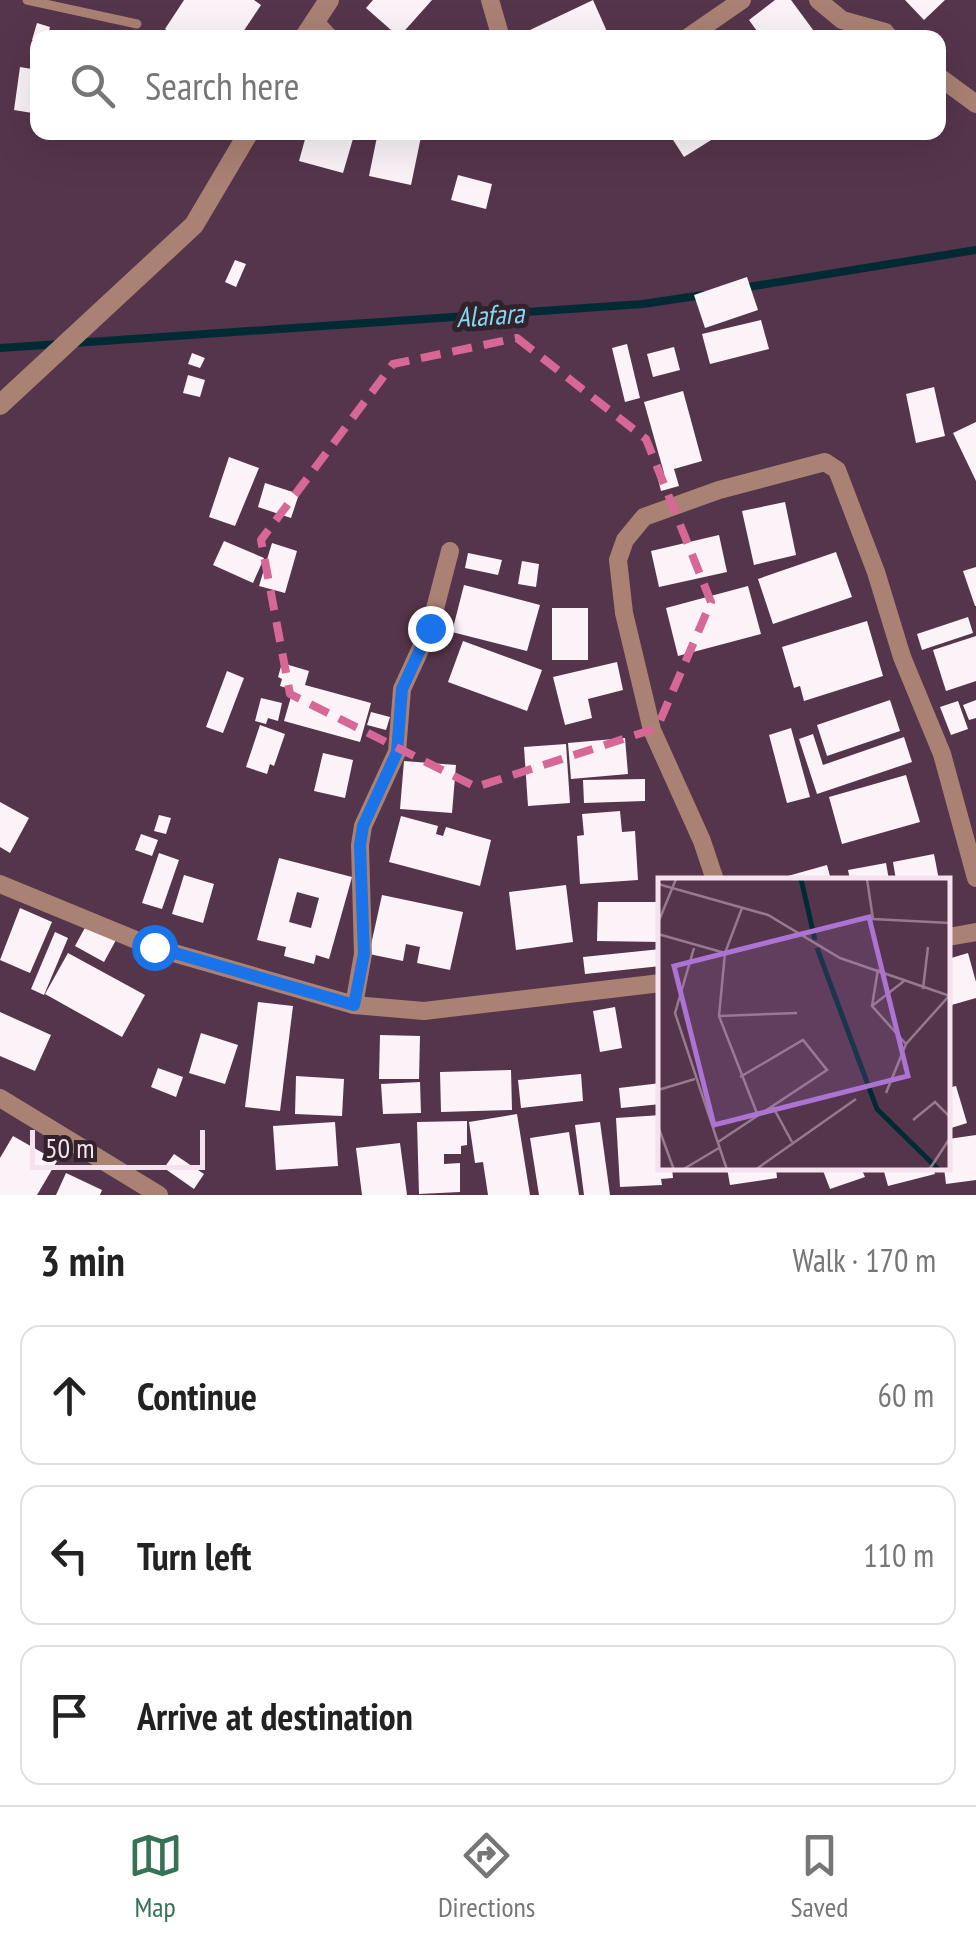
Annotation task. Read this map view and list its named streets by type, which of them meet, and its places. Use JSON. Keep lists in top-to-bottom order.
{
  "water": ["Alafara"],
  "scale_bar": "50 m",
  "page": {
    "search": "Search here",
    "scale": "50 m",
    "heading": ["3 min", "Walk · 170 m"],
    "list": [
      ["Continue", "60 m"],
      ["Turn left", "110 m"],
      "Arrive at destination"
    ],
    "nav": ["Map", "Directions", "Saved"]
  }
}
